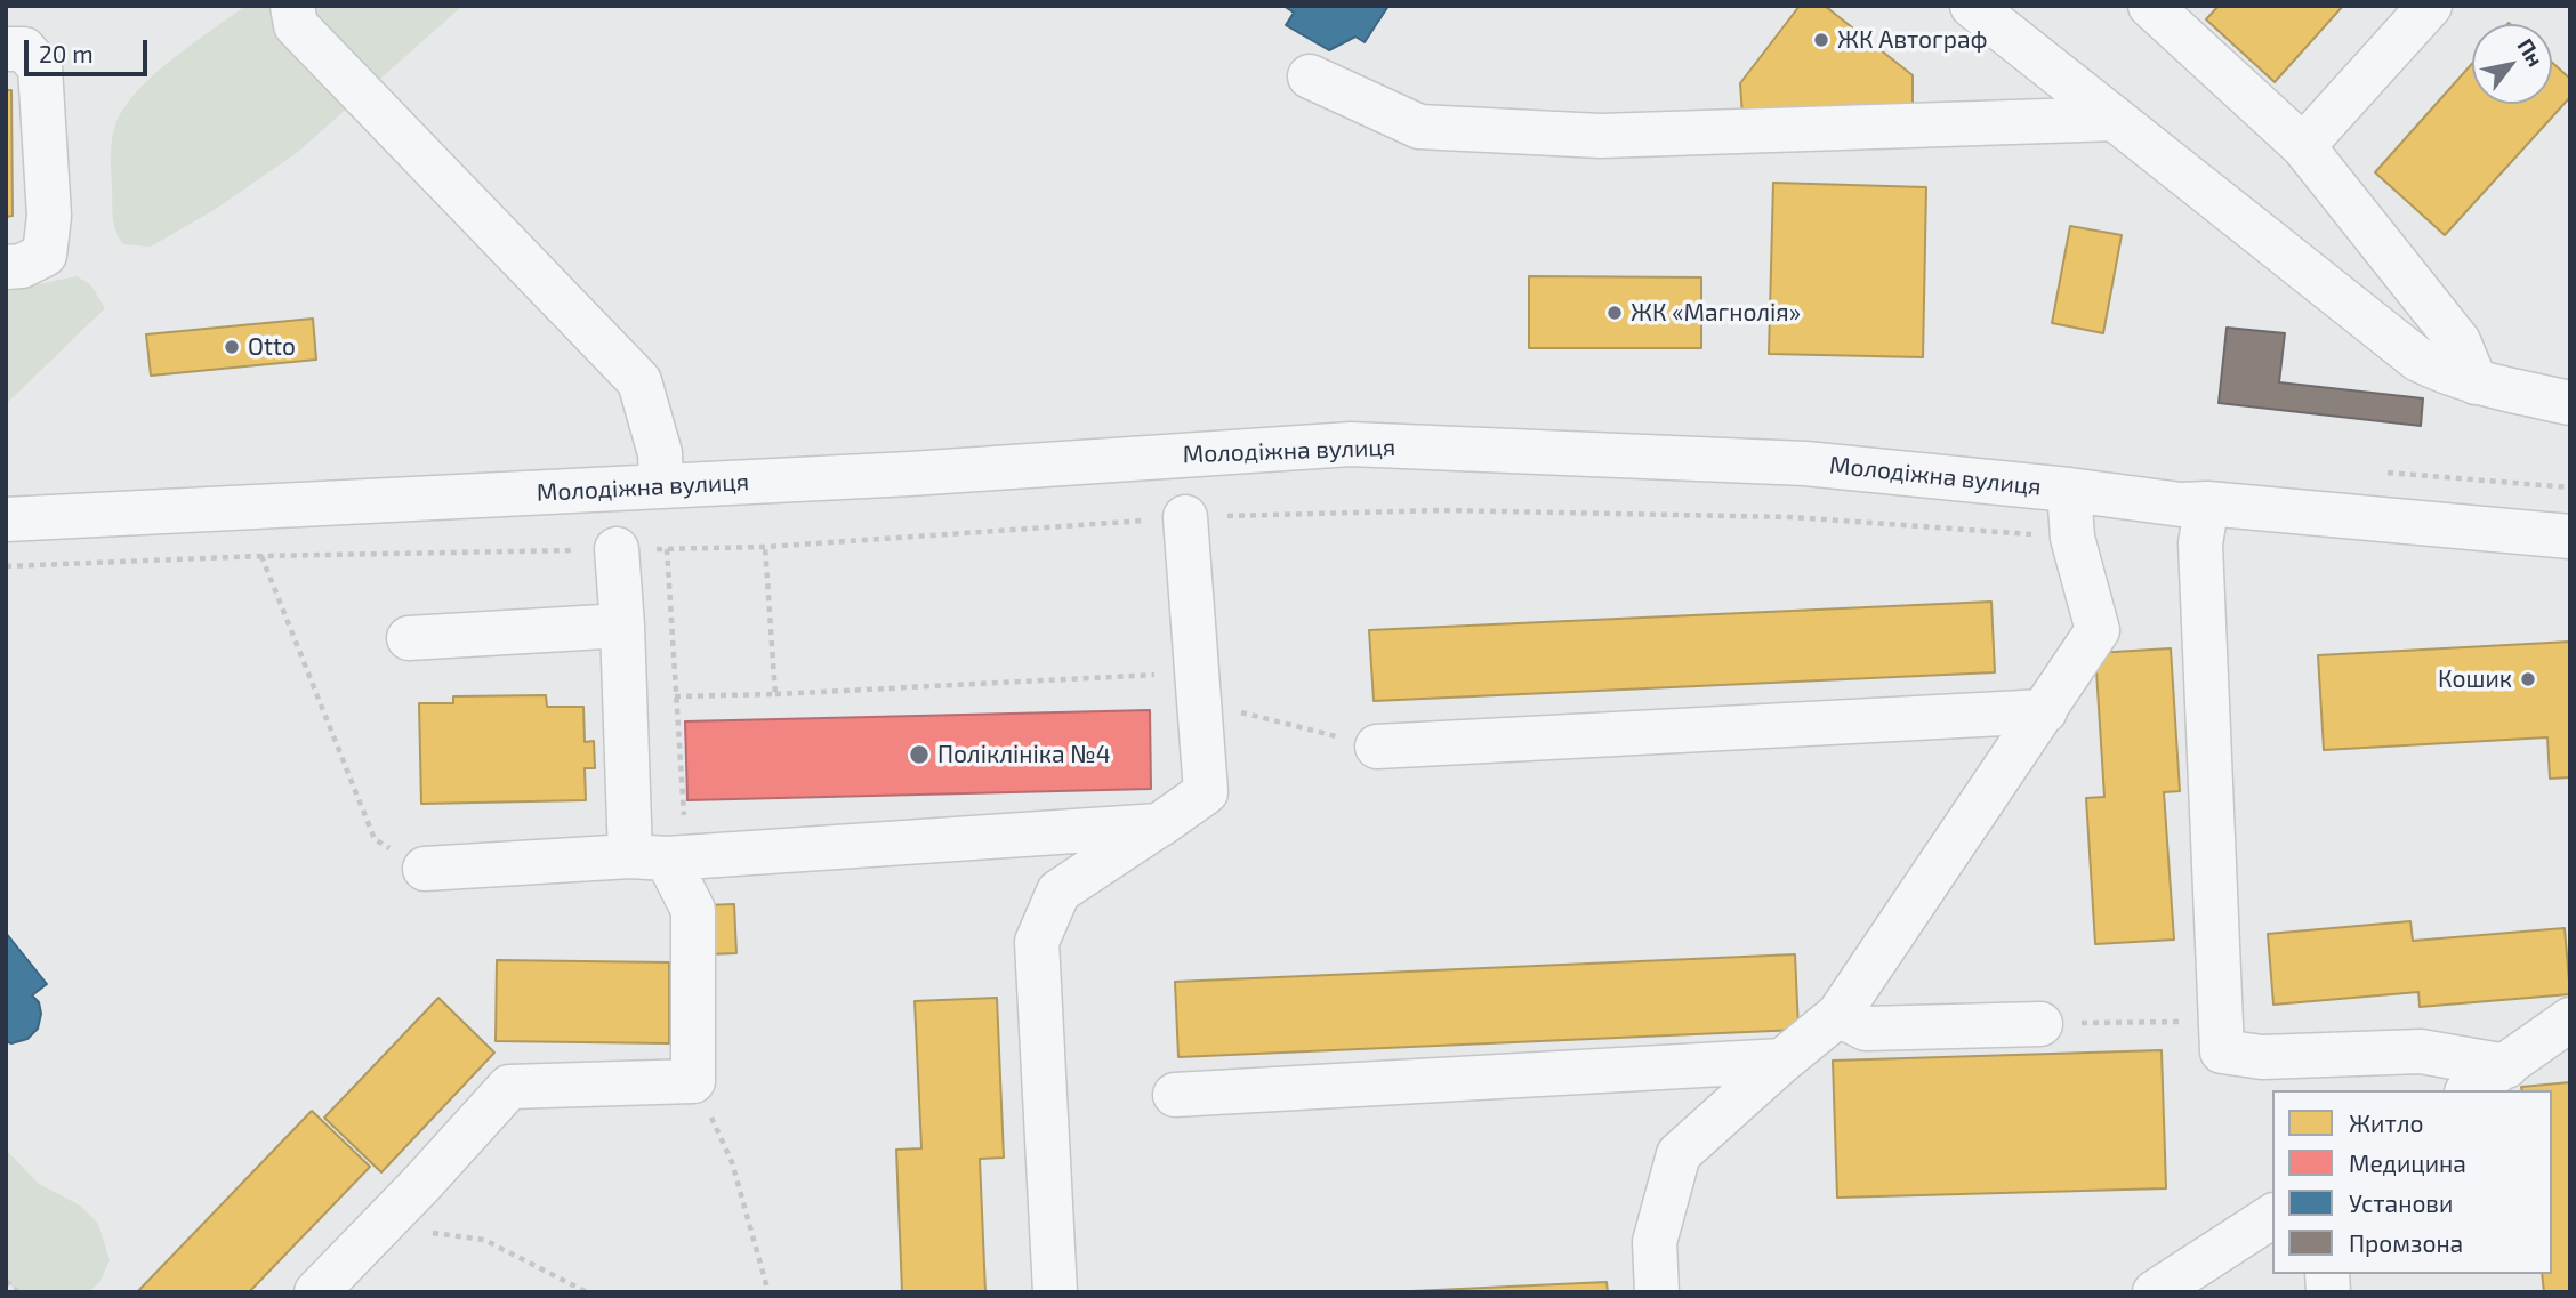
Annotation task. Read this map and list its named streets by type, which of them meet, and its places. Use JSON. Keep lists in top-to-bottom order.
{
  "streets": {
    "street": ["Молодіжна вулиця"]
  },
  "places": [
    "ЖК Автограф",
    "ЖК «Магнолія»",
    "Otto",
    "Кошик",
    "Поліклініка №4"
  ],
  "legend": [
    "Житло",
    "Медицина",
    "Установи",
    "Промзона"
  ],
  "scale_bar": "20 m",
  "north": "top right"
}
